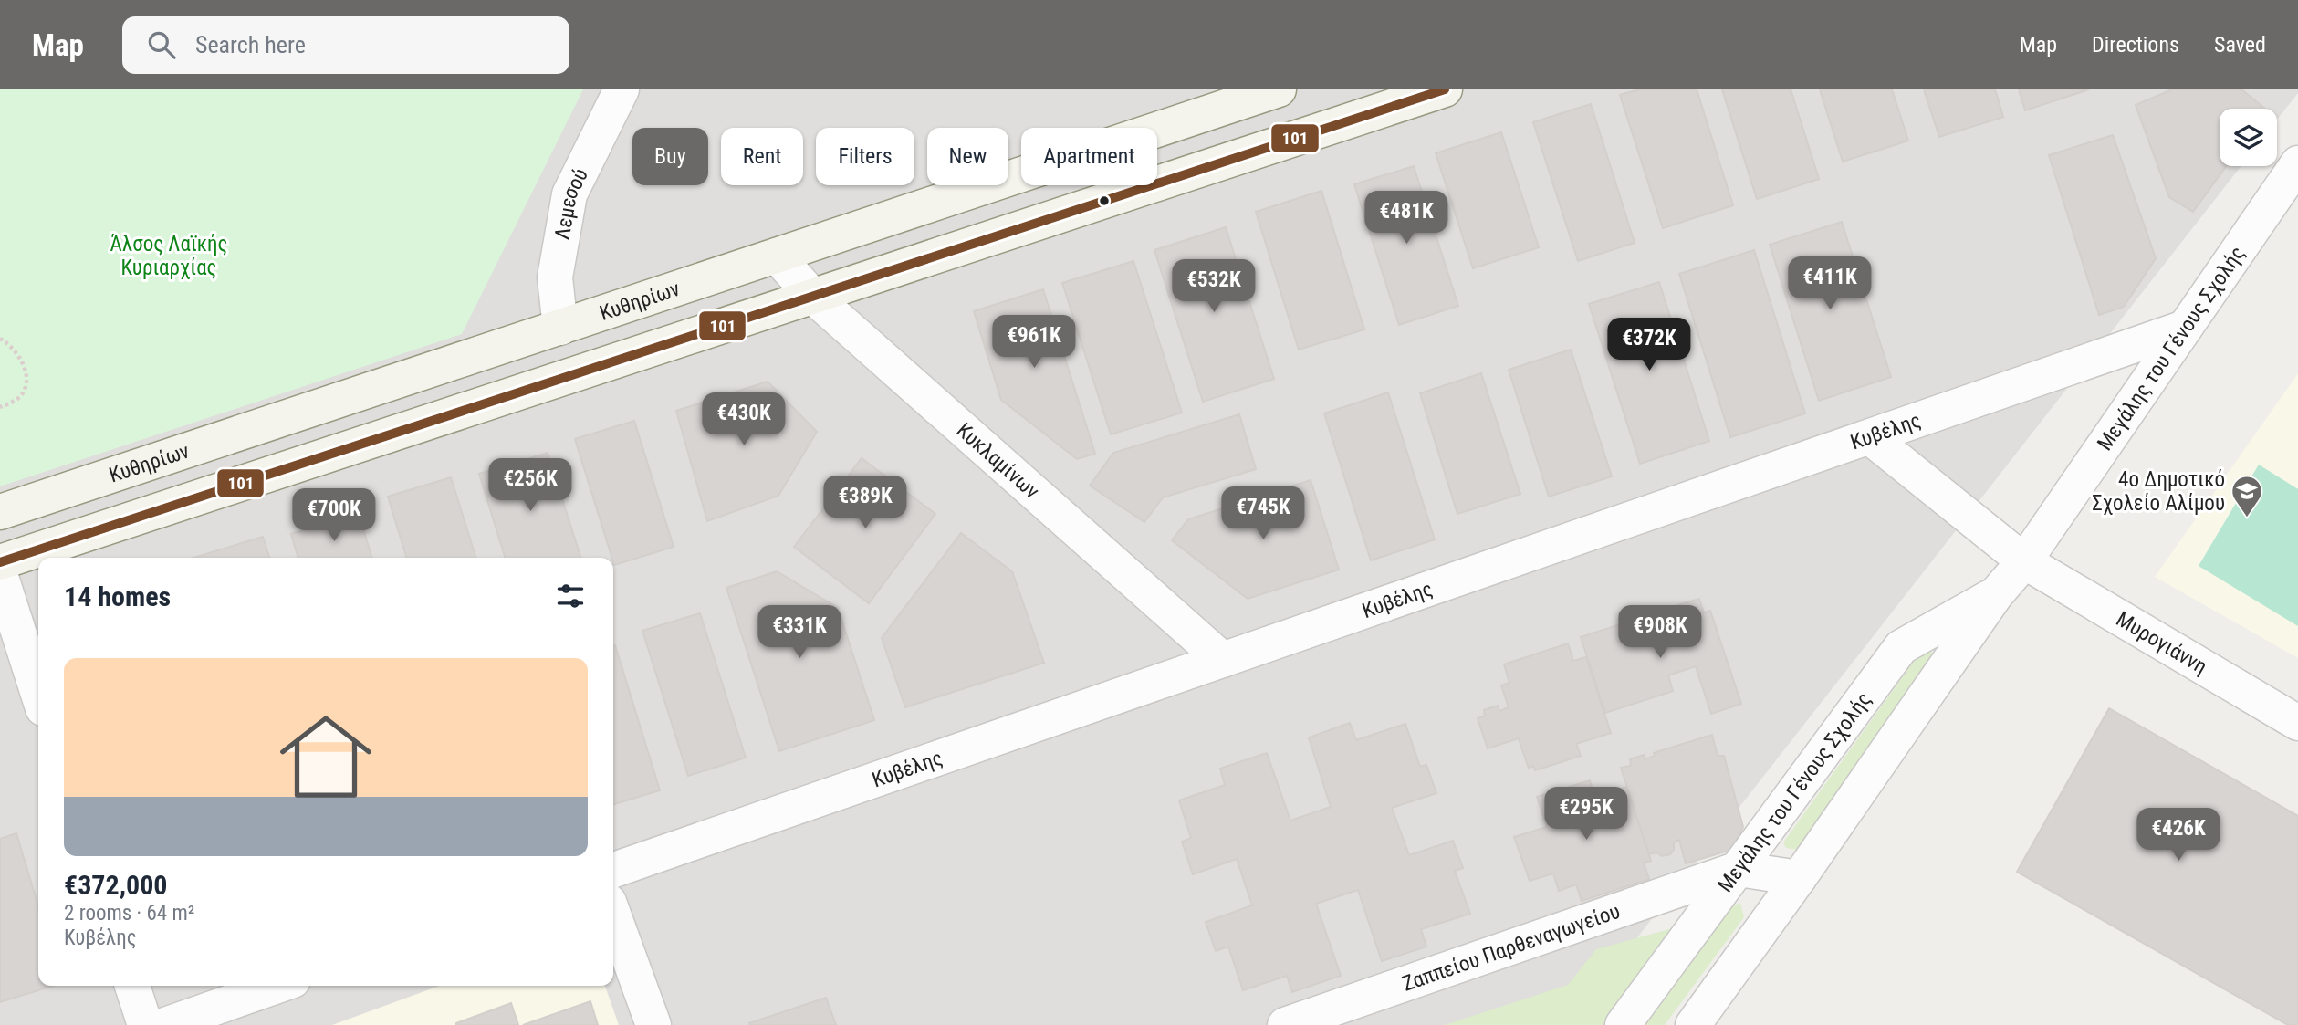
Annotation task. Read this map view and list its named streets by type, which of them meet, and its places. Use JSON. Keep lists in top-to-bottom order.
{
  "streets": {
    "street": [
      "Λεμεσού",
      "Κυθηρίων",
      "Μεγάλης του Γένους Σχολής",
      "Κυβέλης",
      "Κυκλαμίνων",
      "Μυρογιάννη",
      "Ζαππείου Παρθεναγωγείου"
    ]
  },
  "crossings": [
    ["Λεμεσού", "Κυθηρίων"],
    ["Κυθηρίων", "Κυκλαμίνων"],
    ["Μεγάλης του Γένους Σχολής", "Κυβέλης"],
    ["Μεγάλης του Γένους Σχολής", "Μυρογιάννη"],
    ["Μεγάλης του Γένους Σχολής", "Ζαππείου Παρθεναγωγείου"],
    ["Κυβέλης", "Κυκλαμίνων"],
    ["Κυβέλης", "Μυρογιάννη"]
  ],
  "parks": ["Άλσος Λαϊκής Κυριαρχίας"],
  "places": {
    "school or university": ["4ο Δημοτικό Σχολείο Αλίμου"]
  },
  "lines": ["transit line 101"],
  "page": {
    "header": "Map",
    "search": "Search here",
    "nav": ["Map", "Directions", "Saved"],
    "chip": [
      "Buy",
      "Rent",
      "Filters",
      "New",
      "Apartment"
    ],
    "price": [
      "€481K",
      "€411K",
      "€532K",
      "€961K",
      "€372K",
      "€430K",
      "€256K",
      "€389K",
      "€745K",
      "€700K",
      "€331K",
      "€908K",
      "€295K",
      "€426K"
    ],
    "heading": "14 homes",
    "list": [
      {
        "name": "€372,000",
        "note": "2 rooms · 64 m² · Κυβέλης"
      }
    ]
  }
}
